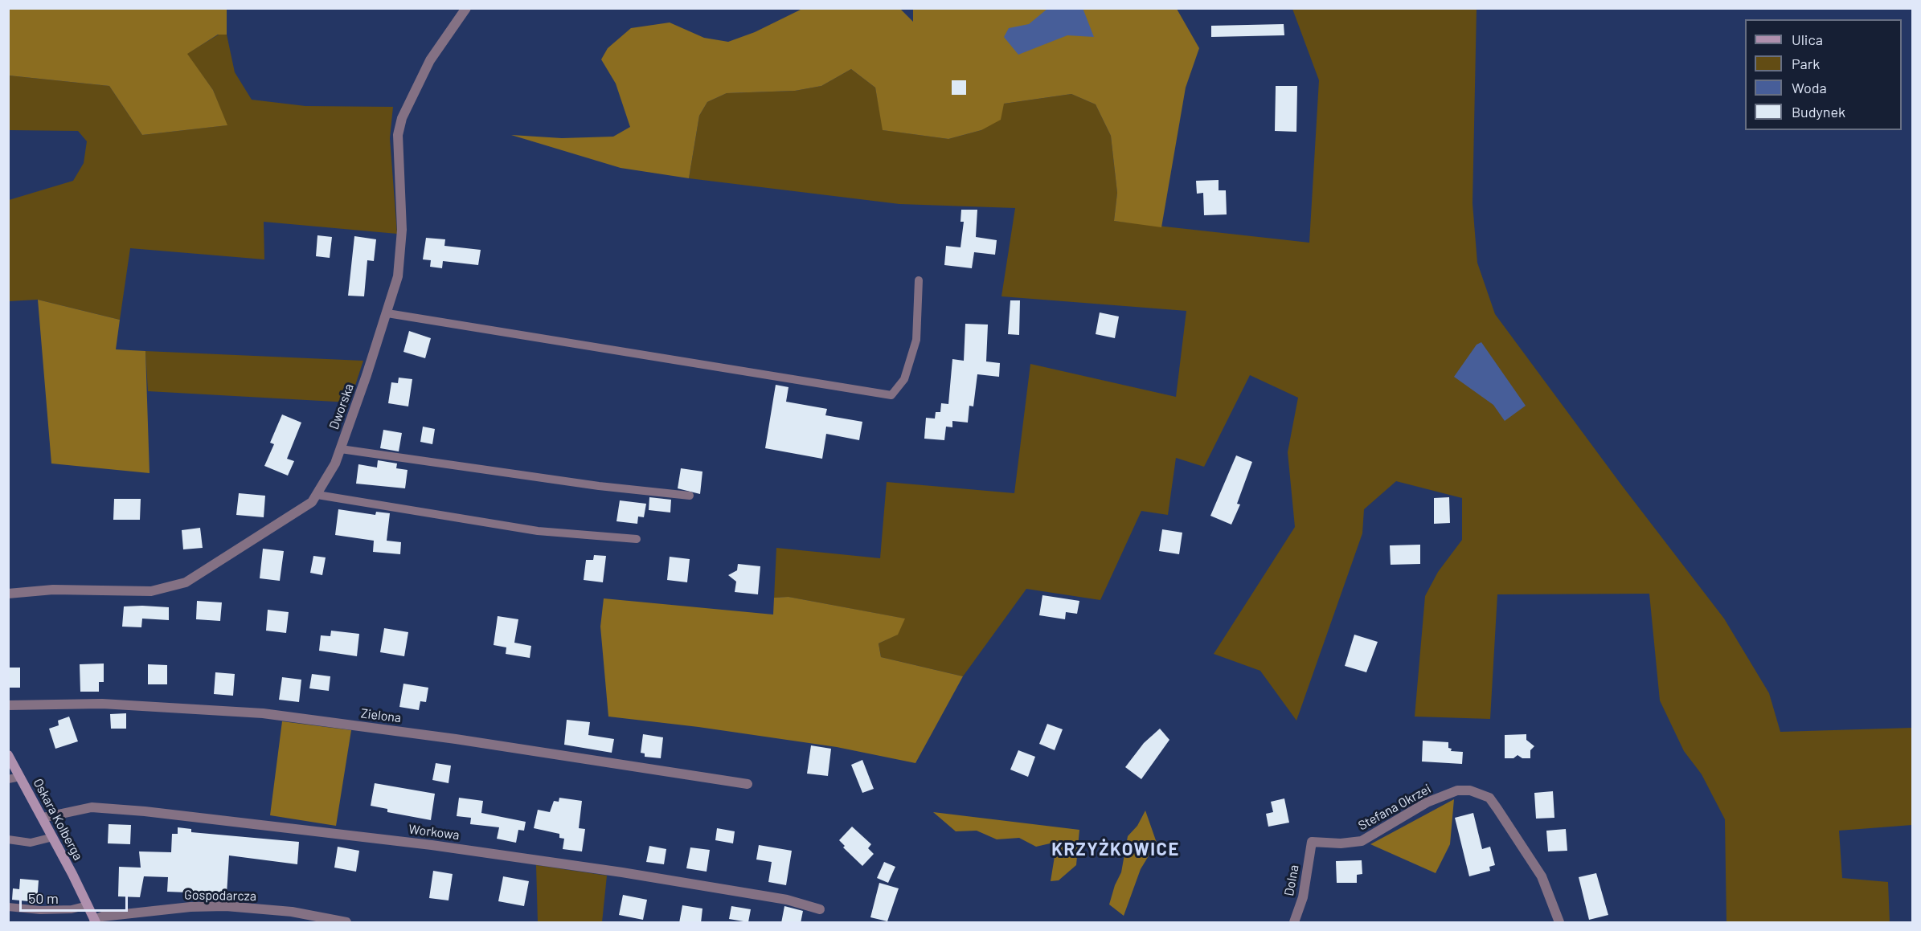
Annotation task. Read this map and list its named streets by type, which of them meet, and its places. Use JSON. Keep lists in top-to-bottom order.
{
  "streets": {
    "main road": ["Oskara Kolberga"],
    "street": [
      "Dworska",
      "Zielona",
      "Stefana Okrzei",
      "Workowa",
      "Dolna",
      "Gospodarcza"
    ]
  },
  "crossings": [
    ["Stefana Okrzei", "Dolna"],
    ["Oskara Kolberga", "Workowa"],
    ["Oskara Kolberga", "Gospodarcza"]
  ],
  "districts": ["KRZYŻKOWICE"],
  "legend": [
    "Ulica",
    "Park",
    "Woda",
    "Budynek"
  ],
  "scale_bar": "50 m"
}
